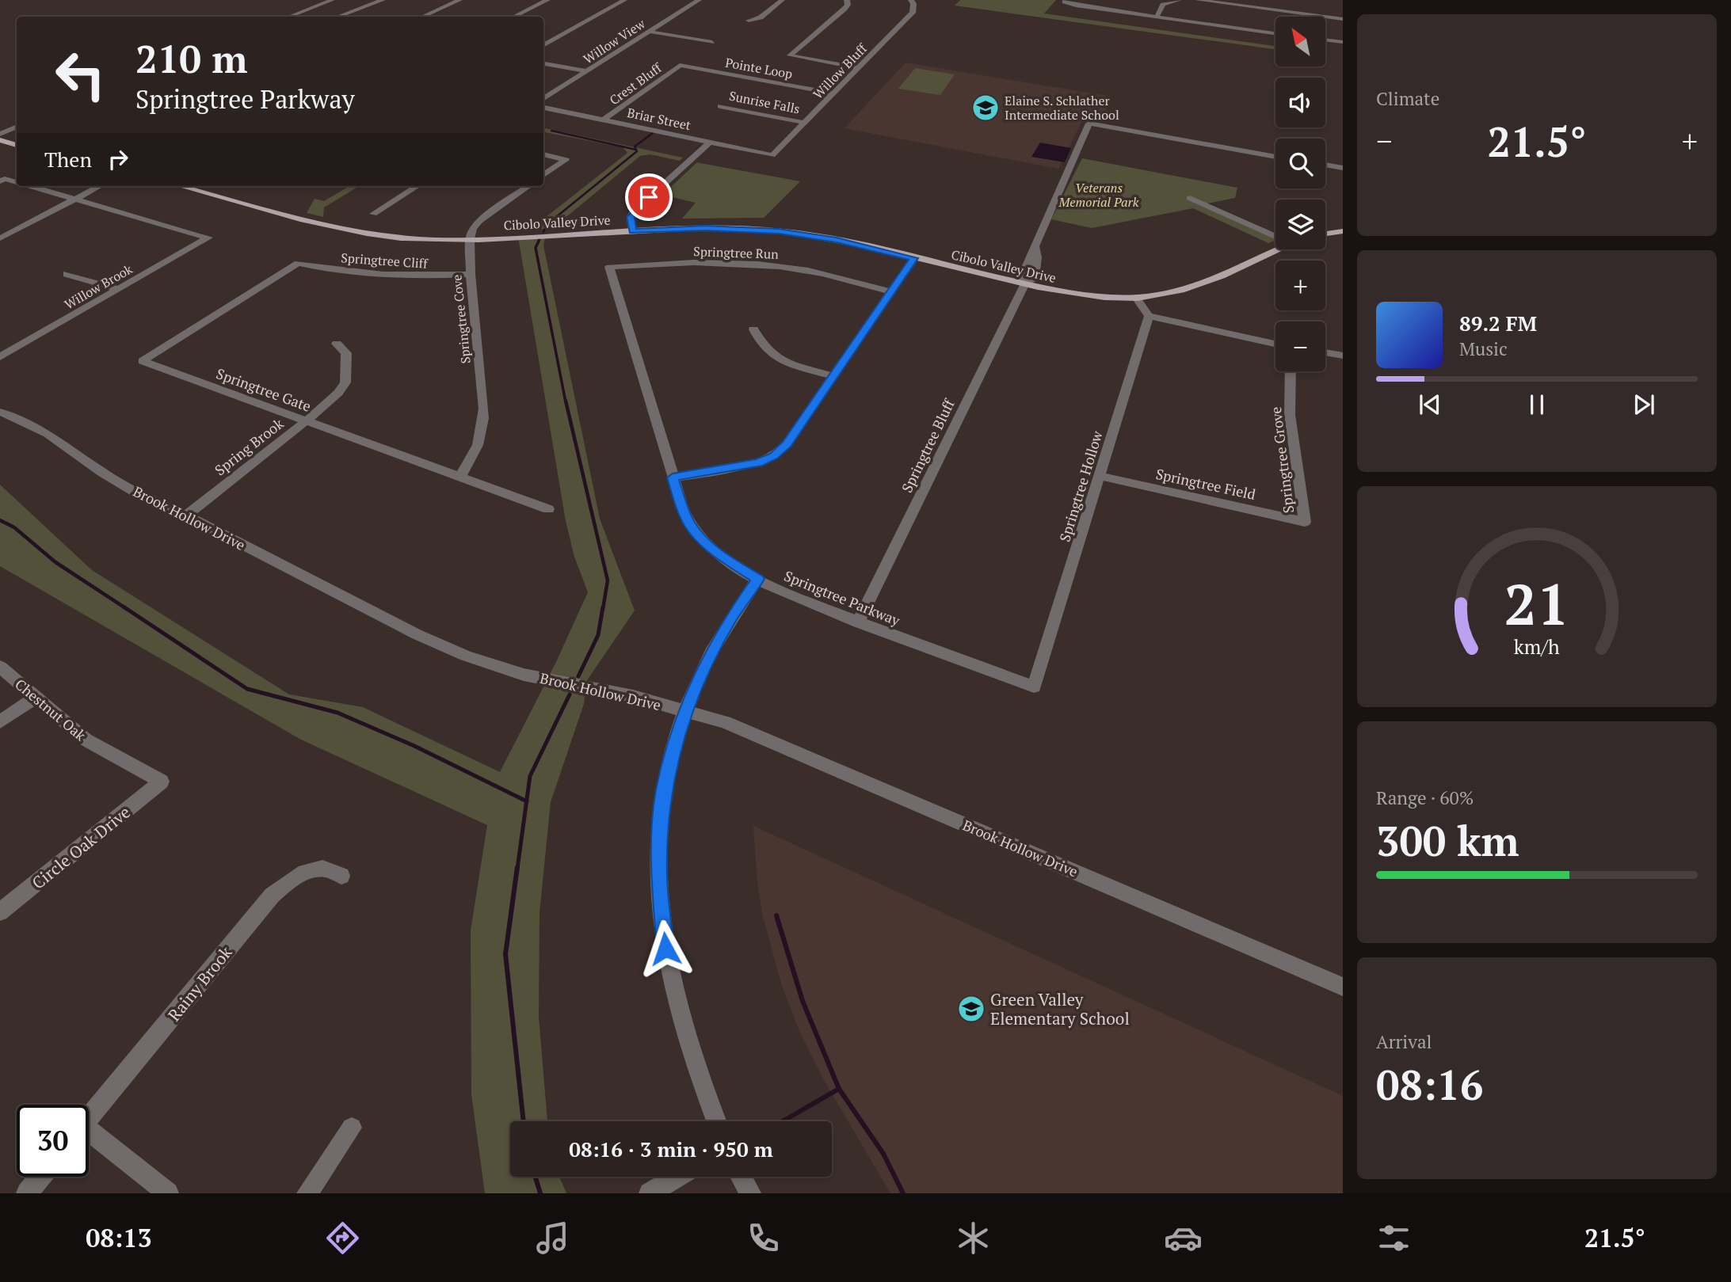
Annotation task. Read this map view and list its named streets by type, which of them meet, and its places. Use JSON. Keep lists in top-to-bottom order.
{
  "streets": {
    "main road": ["Cibolo Valley Drive"],
    "street": [
      "Willow View",
      "Pointe Loop",
      "Willow Bluff",
      "Crest Bluff",
      "Sunrise Falls",
      "Briar Street",
      "Springtree Run",
      "Springtree Cliff",
      "Willow Brook",
      "Springtree Cove",
      "Springtree Gate",
      "Springtree Bluff",
      "Spring Brook",
      "Springtree Grove",
      "Springtree Field",
      "Springtree Hollow",
      "Brook Hollow Drive",
      "Springtree Parkway",
      "Chestnut Oak",
      "Circle Oak Drive",
      "Rainy Brook"
    ]
  },
  "crossings": [
    ["Pointe Loop", "Willow Bluff"],
    ["Pointe Loop", "Crest Bluff"],
    ["Willow Bluff", "Sunrise Falls"],
    ["Willow Bluff", "Briar Street"],
    ["Crest Bluff", "Briar Street"],
    ["Cibolo Valley Drive", "Springtree Cove"],
    ["Cibolo Valley Drive", "Springtree Bluff"],
    ["Springtree Run", "Springtree Parkway"],
    ["Springtree Cliff", "Springtree Cove"],
    ["Springtree Cliff", "Springtree Gate"],
    ["Springtree Cove", "Springtree Gate"],
    ["Springtree Gate", "Spring Brook"],
    ["Springtree Bluff", "Springtree Parkway"],
    ["Spring Brook", "Brook Hollow Drive"],
    ["Springtree Grove", "Springtree Field"],
    ["Springtree Field", "Springtree Hollow"],
    ["Springtree Hollow", "Springtree Parkway"],
    ["Chestnut Oak", "Circle Oak Drive"]
  ],
  "parks": ["Veterans Memorial Park"],
  "places": {
    "school or university": ["Elaine S. Schlather Intermediate School", "Green Valley Elementary School"]
  },
  "north": "top left",
  "page": {
    "tile": [
      "Climate",
      ["Range · 60%", "300 km"],
      ["Arrival", "08:16"]
    ],
    "map_buttons": ["+", "−"],
    "turn": ["210 m", "Springtree Parkway"],
    "heat": ["−", "21.5°", "+"],
    "then": "Then",
    "song": ["89.2 FM", "Music"],
    "limit": "30",
    "trip": "08:16 · 3 min · 950 m",
    "tabs": ["08:13", "21.5°"],
    "gauge": ["21", "km/h"]
  }
}
